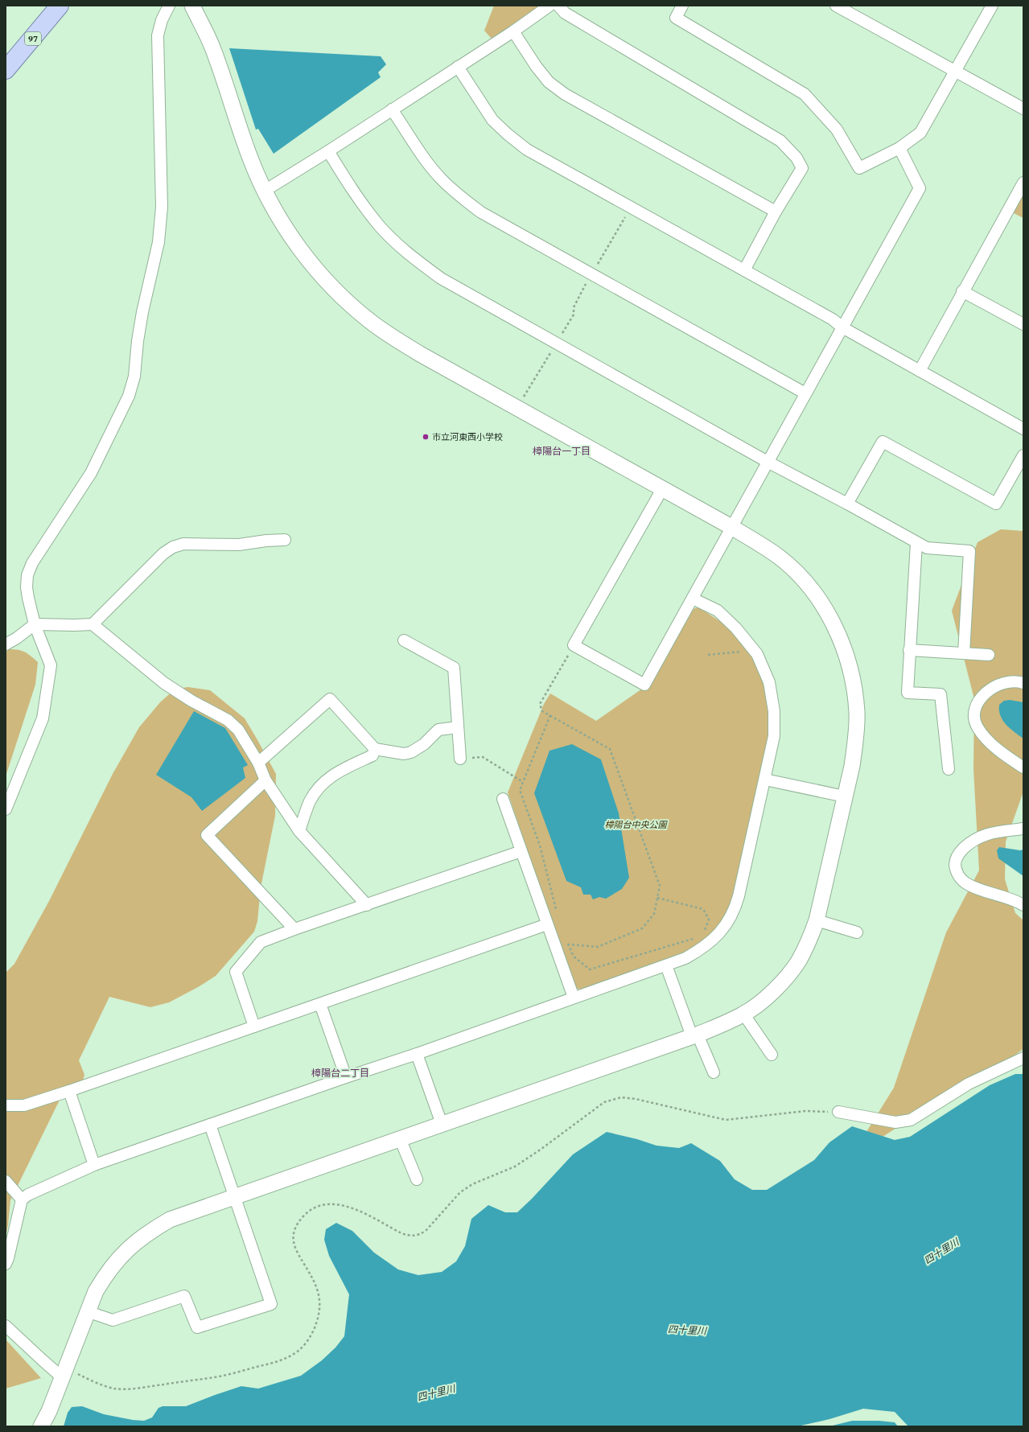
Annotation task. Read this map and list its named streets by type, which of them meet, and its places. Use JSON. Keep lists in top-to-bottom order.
{
  "streets": {
    "main road": ["97"]
  },
  "districts": ["樟陽台一丁目", "樟陽台二丁目"],
  "water": ["四十里川"],
  "parks": ["樟陽台中央公園"],
  "places": ["市立河東西小学校"]
}
